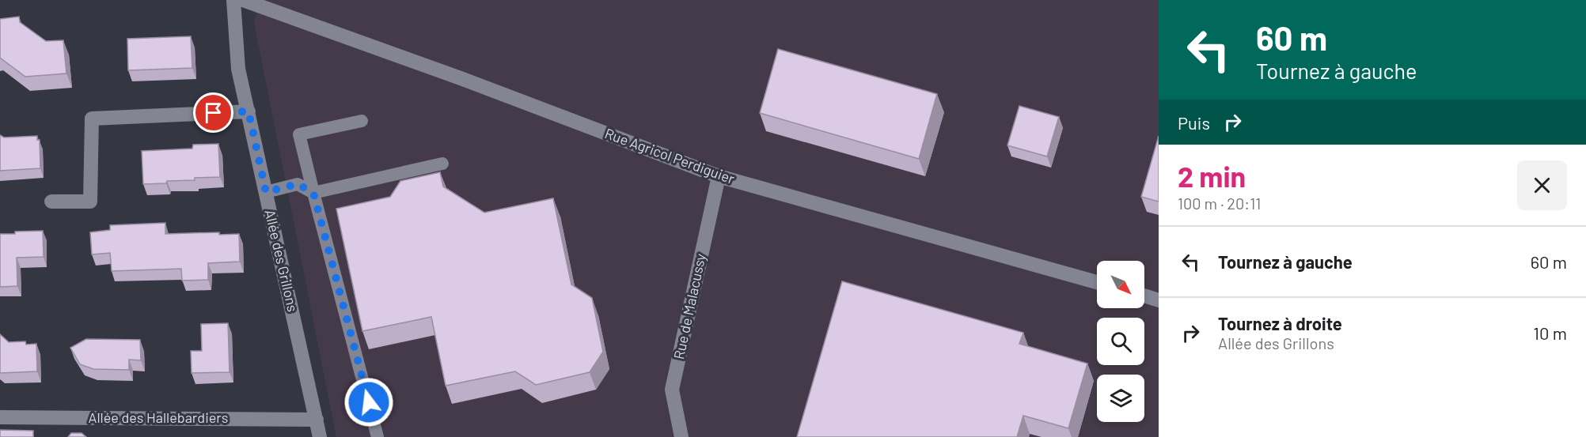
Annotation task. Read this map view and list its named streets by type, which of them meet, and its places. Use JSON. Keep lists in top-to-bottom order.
{
  "streets": {
    "street": [
      "Rue Agricol Perdiguier",
      "Allée des Grillons",
      "Rue de Malacussy",
      "Allée des Hallebardiers"
    ]
  },
  "crossings": [
    ["Rue Agricol Perdiguier", "Rue de Malacussy"],
    ["Allée des Grillons", "Allée des Hallebardiers"]
  ],
  "north": "bottom right",
  "page": {
    "turn": ["60 m", "Tournez à gauche"],
    "then": "Puis",
    "heading": ["2 min", "100 m · 20:11"],
    "list": [
      {
        "name": "Tournez à gauche",
        "value": "60 m"
      },
      {
        "name": "Tournez à droite",
        "note": "Allée des Grillons",
        "value": "10 m"
      }
    ]
  }
}
